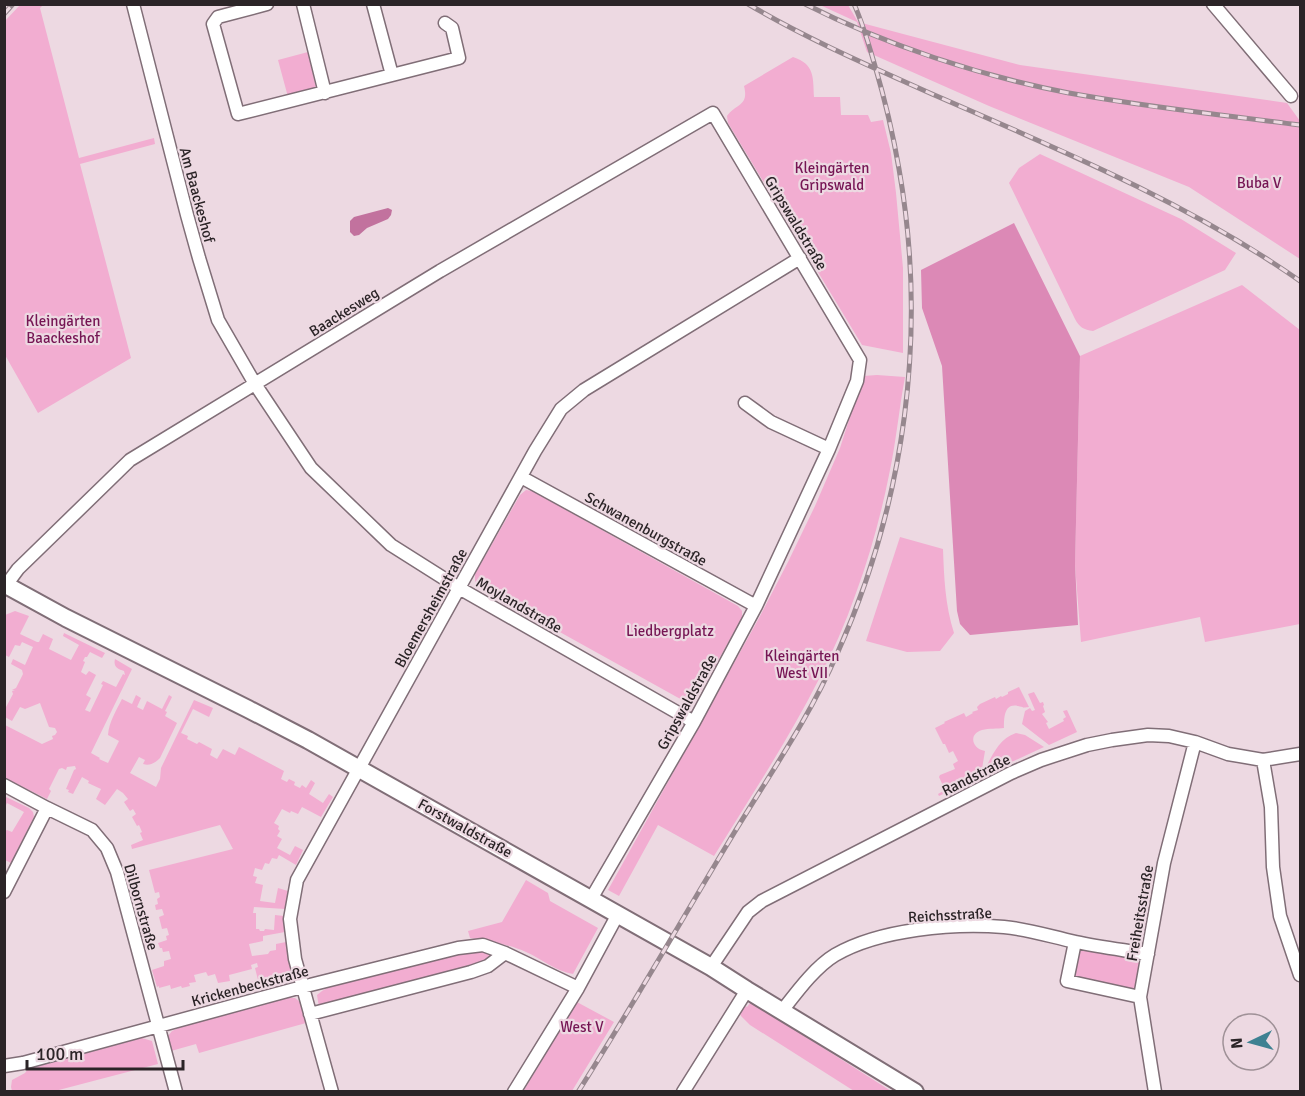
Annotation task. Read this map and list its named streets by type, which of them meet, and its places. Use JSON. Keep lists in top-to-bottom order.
{
  "streets": {
    "street": [
      "Am Baackeshof",
      "Gripswaldstraße",
      "Baackesweg",
      "Schwanenburgstraße",
      "Moylandstraße",
      "Bloemersheimstraße",
      "Randstraße",
      "Forstwaldstraße",
      "Dilbornstraße",
      "Freiheitsstraße",
      "Reichsstraße",
      "Krickenbeckstraße"
    ]
  },
  "crossings": [
    ["Am Baackeshof", "Baackesweg"],
    ["Am Baackeshof", "Moylandstraße"],
    ["Gripswaldstraße", "Baackesweg"],
    ["Gripswaldstraße", "Schwanenburgstraße"],
    ["Gripswaldstraße", "Moylandstraße"],
    ["Gripswaldstraße", "Bloemersheimstraße"],
    ["Gripswaldstraße", "Forstwaldstraße"],
    ["Baackesweg", "Moylandstraße"],
    ["Baackesweg", "Forstwaldstraße"],
    ["Schwanenburgstraße", "Bloemersheimstraße"],
    ["Moylandstraße", "Bloemersheimstraße"],
    ["Bloemersheimstraße", "Forstwaldstraße"],
    ["Bloemersheimstraße", "Krickenbeckstraße"],
    ["Randstraße", "Forstwaldstraße"],
    ["Randstraße", "Freiheitsstraße"],
    ["Forstwaldstraße", "Reichsstraße"],
    ["Dilbornstraße", "Krickenbeckstraße"],
    ["Freiheitsstraße", "Reichsstraße"]
  ],
  "parks": [
    "Kleingärten Gripswald",
    "Buba V",
    "Kleingärten Baackeshof",
    "Liedbergplatz",
    "Kleingärten West VII",
    "West V"
  ],
  "scale_bar": "100 m",
  "north": "left"
}
